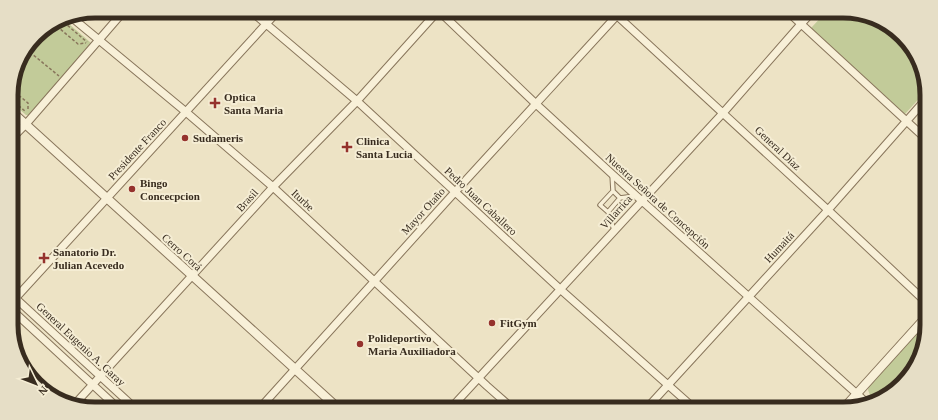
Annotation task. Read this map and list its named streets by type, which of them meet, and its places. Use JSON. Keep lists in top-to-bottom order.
{
  "streets": {
    "street": [
      "General Díaz",
      "Presidente Franco",
      "Brasil",
      "Iturbe",
      "Pedro Juan Caballero",
      "Nuestra Señora de Concepción",
      "Mayor Otaño",
      "Villarrica",
      "Humaitá",
      "Cerro Corá",
      "General Eugenio A. Garay"
    ]
  },
  "crossings": [
    ["General Díaz", "Villarrica"],
    ["General Díaz", "Humaitá"],
    ["Presidente Franco", "Iturbe"],
    ["Presidente Franco", "Pedro Juan Caballero"],
    ["Presidente Franco", "Cerro Corá"],
    ["Brasil", "Iturbe"],
    ["Brasil", "Pedro Juan Caballero"],
    ["Brasil", "Cerro Corá"],
    ["Brasil", "General Eugenio A. Garay"],
    ["Iturbe", "Mayor Otaño"],
    ["Iturbe", "Villarrica"],
    ["Pedro Juan Caballero", "Mayor Otaño"],
    ["Pedro Juan Caballero", "Villarrica"],
    ["Pedro Juan Caballero", "Humaitá"],
    ["Nuestra Señora de Concepción", "Mayor Otaño"],
    ["Nuestra Señora de Concepción", "Villarrica"],
    ["Nuestra Señora de Concepción", "Humaitá"],
    ["Mayor Otaño", "Cerro Corá"]
  ],
  "places": {
    "health": ["Optica Santa Maria", "Clinica Santa Lucia", "Sanatorio Dr. Julian Acevedo"],
    "other": [
      "Sudameris",
      "Bingo Concecpcion",
      "FitGym",
      "Polideportivo Maria Auxiliadora"
    ]
  },
  "north": "bottom right"
}
